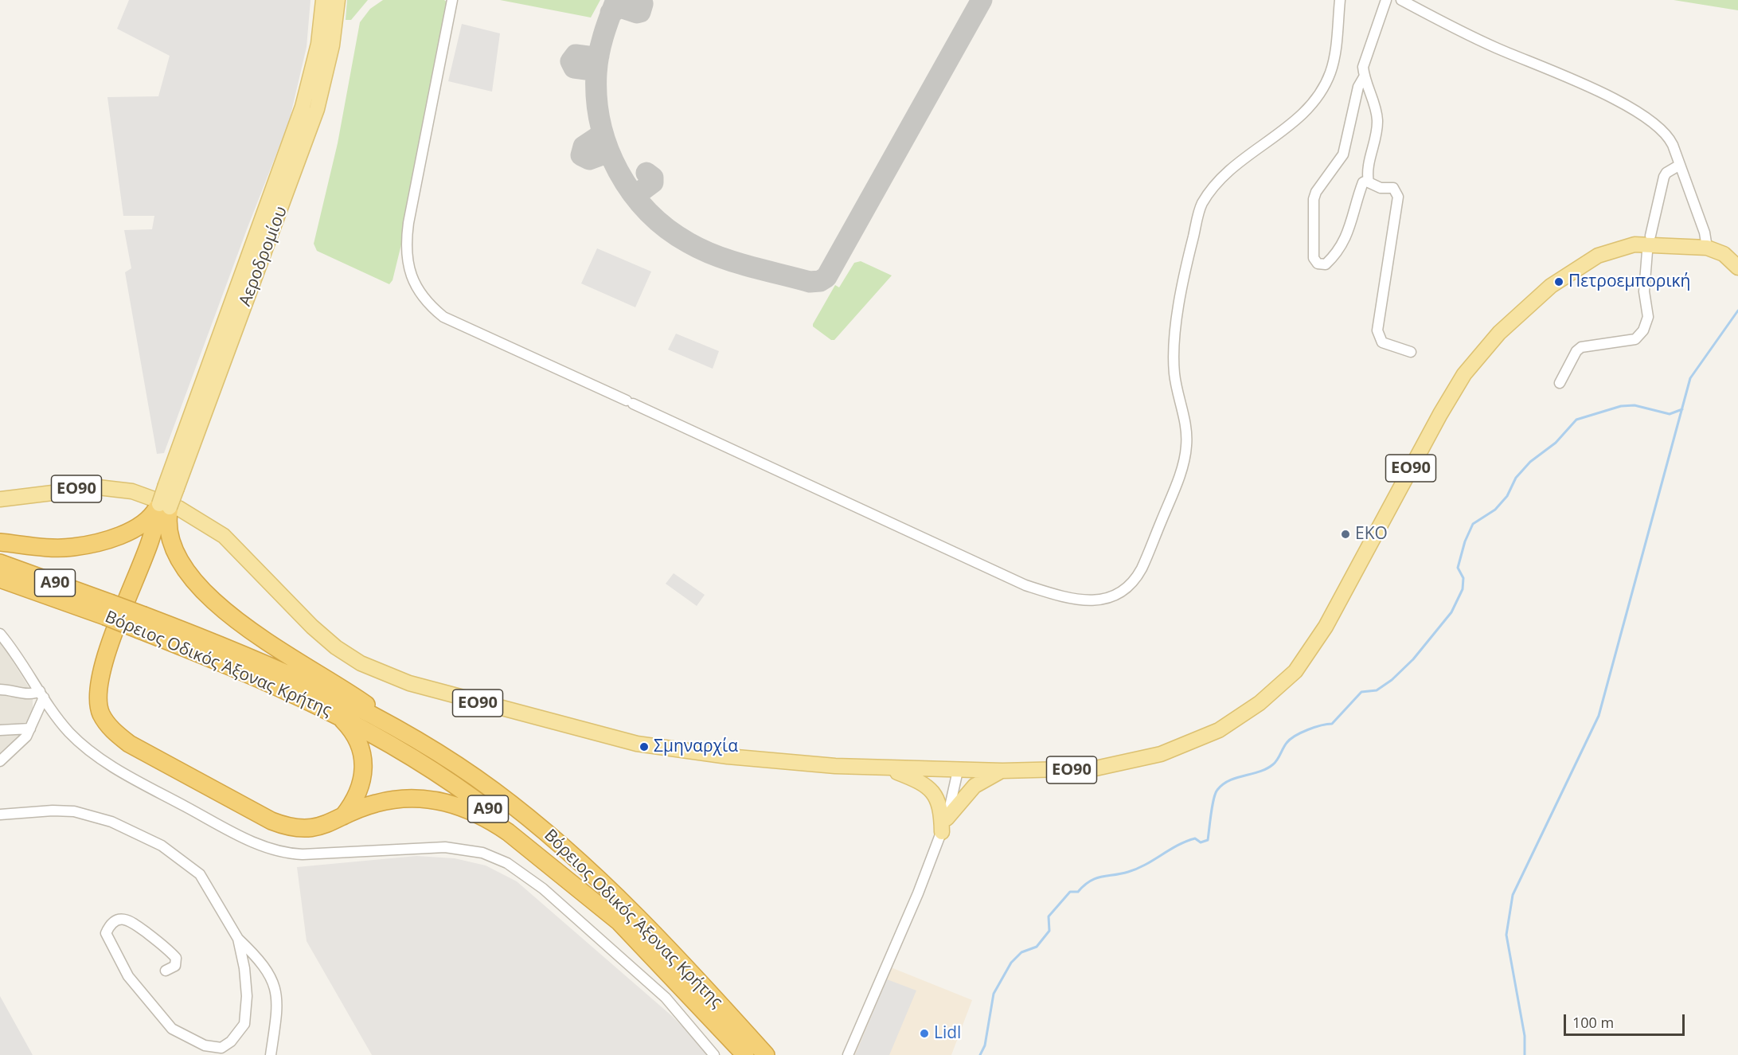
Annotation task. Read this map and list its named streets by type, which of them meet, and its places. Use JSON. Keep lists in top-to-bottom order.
{
  "streets": {
    "highway": ["Α90", "Βόρειος Οδικός Άξονας Κρήτης"],
    "main road": ["Αεροδρομίου", "ΕΟ90"]
  },
  "crossings": [
    ["Αεροδρομίου", "ΕΟ90"]
  ],
  "places": [
    "Πετροεμπορική",
    "EKO",
    "Σμηναρχία",
    "Lidl"
  ],
  "scale_bar": "100 m"
}
